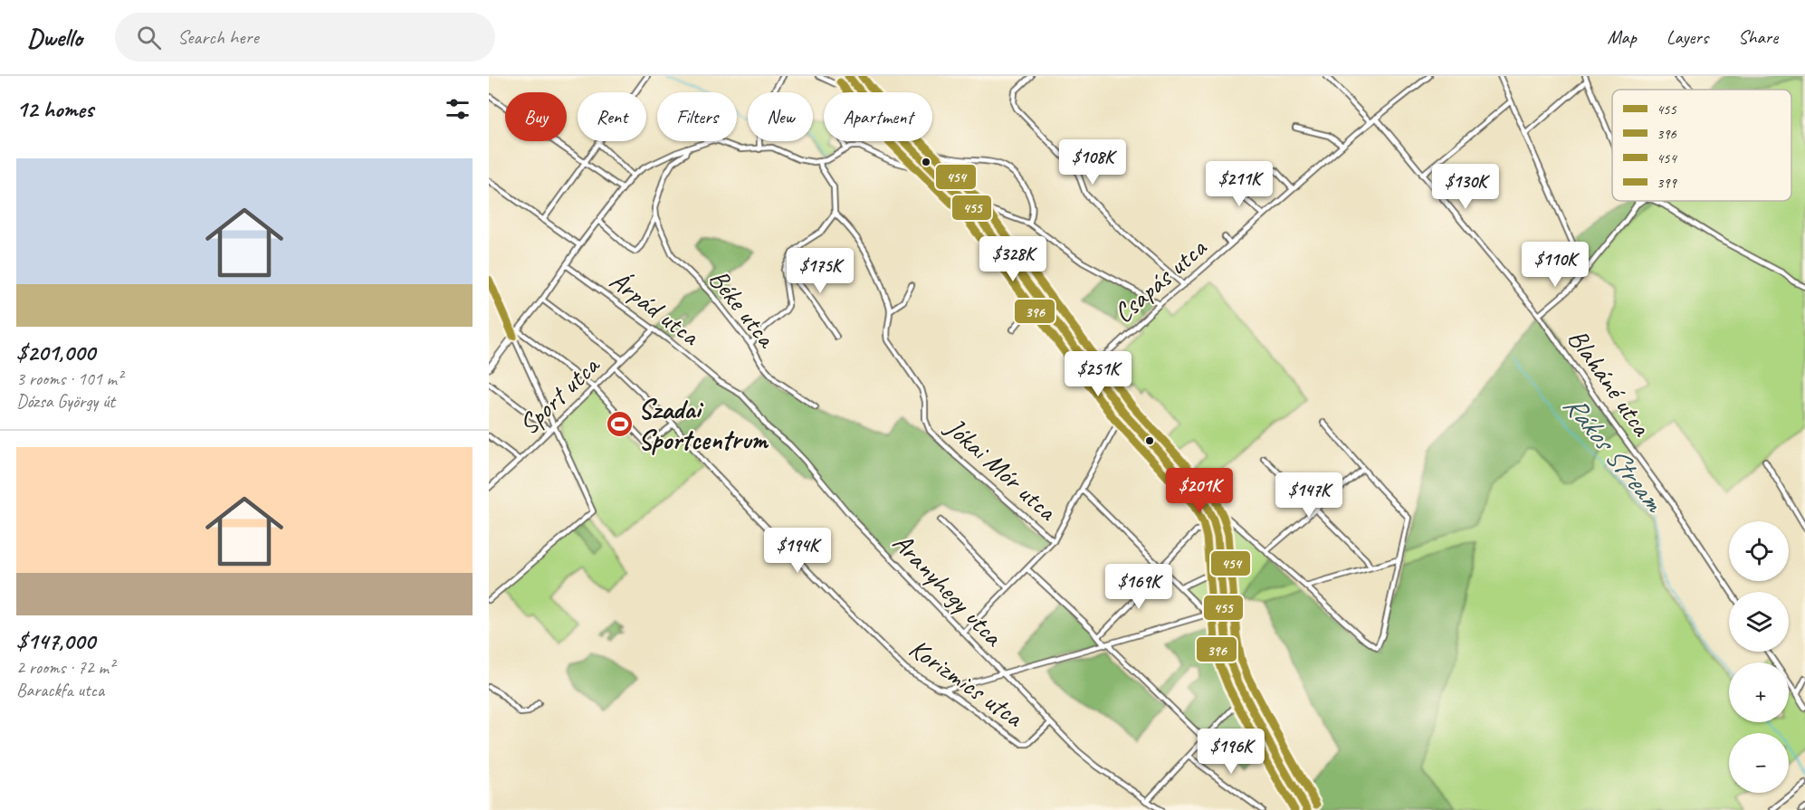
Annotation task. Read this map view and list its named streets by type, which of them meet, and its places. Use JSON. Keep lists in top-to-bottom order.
{
  "streets": {
    "street": [
      "Csapás utca",
      "Árpád utca",
      "Béke utca",
      "Blaháné utca",
      "Sport utca",
      "Jókai Mór utca",
      "Aranyhegy utca",
      "Korizmics utca"
    ]
  },
  "crossings": [
    ["Csapás utca", "Blaháné utca"],
    ["Árpád utca", "Sport utca"],
    ["Árpád utca", "Aranyhegy utca"],
    ["Sport utca", "Korizmics utca"],
    ["Aranyhegy utca", "Korizmics utca"]
  ],
  "water": ["Rákos Stream"],
  "places": {
    "sports": ["Szadai Sportcentrum"]
  },
  "lines": [
    "transit line 455",
    "transit line 454",
    "transit line 396",
    "transit line 399"
  ],
  "legend": [
    "455",
    "396",
    "454",
    "399"
  ],
  "page": {
    "header": "Dwello",
    "search": "Search here",
    "nav": ["Map", "Layers", "Share"],
    "heading": "12 homes",
    "chip": [
      "Buy",
      "Rent",
      "Filters",
      "New",
      "Apartment"
    ],
    "price": [
      "$108K",
      "$211K",
      "$130K",
      "$328K",
      "$110K",
      "$175K",
      "$251K",
      "$201K",
      "$147K",
      "$194K",
      "$169K",
      "$196K"
    ],
    "list": [
      {
        "name": "$201,000",
        "note": "3 rooms · 101 m² · Dózsa György út"
      },
      {
        "name": "$147,000",
        "note": "2 rooms · 72 m² · Barackfa utca"
      }
    ],
    "map_buttons": ["+", "−"]
  }
}
